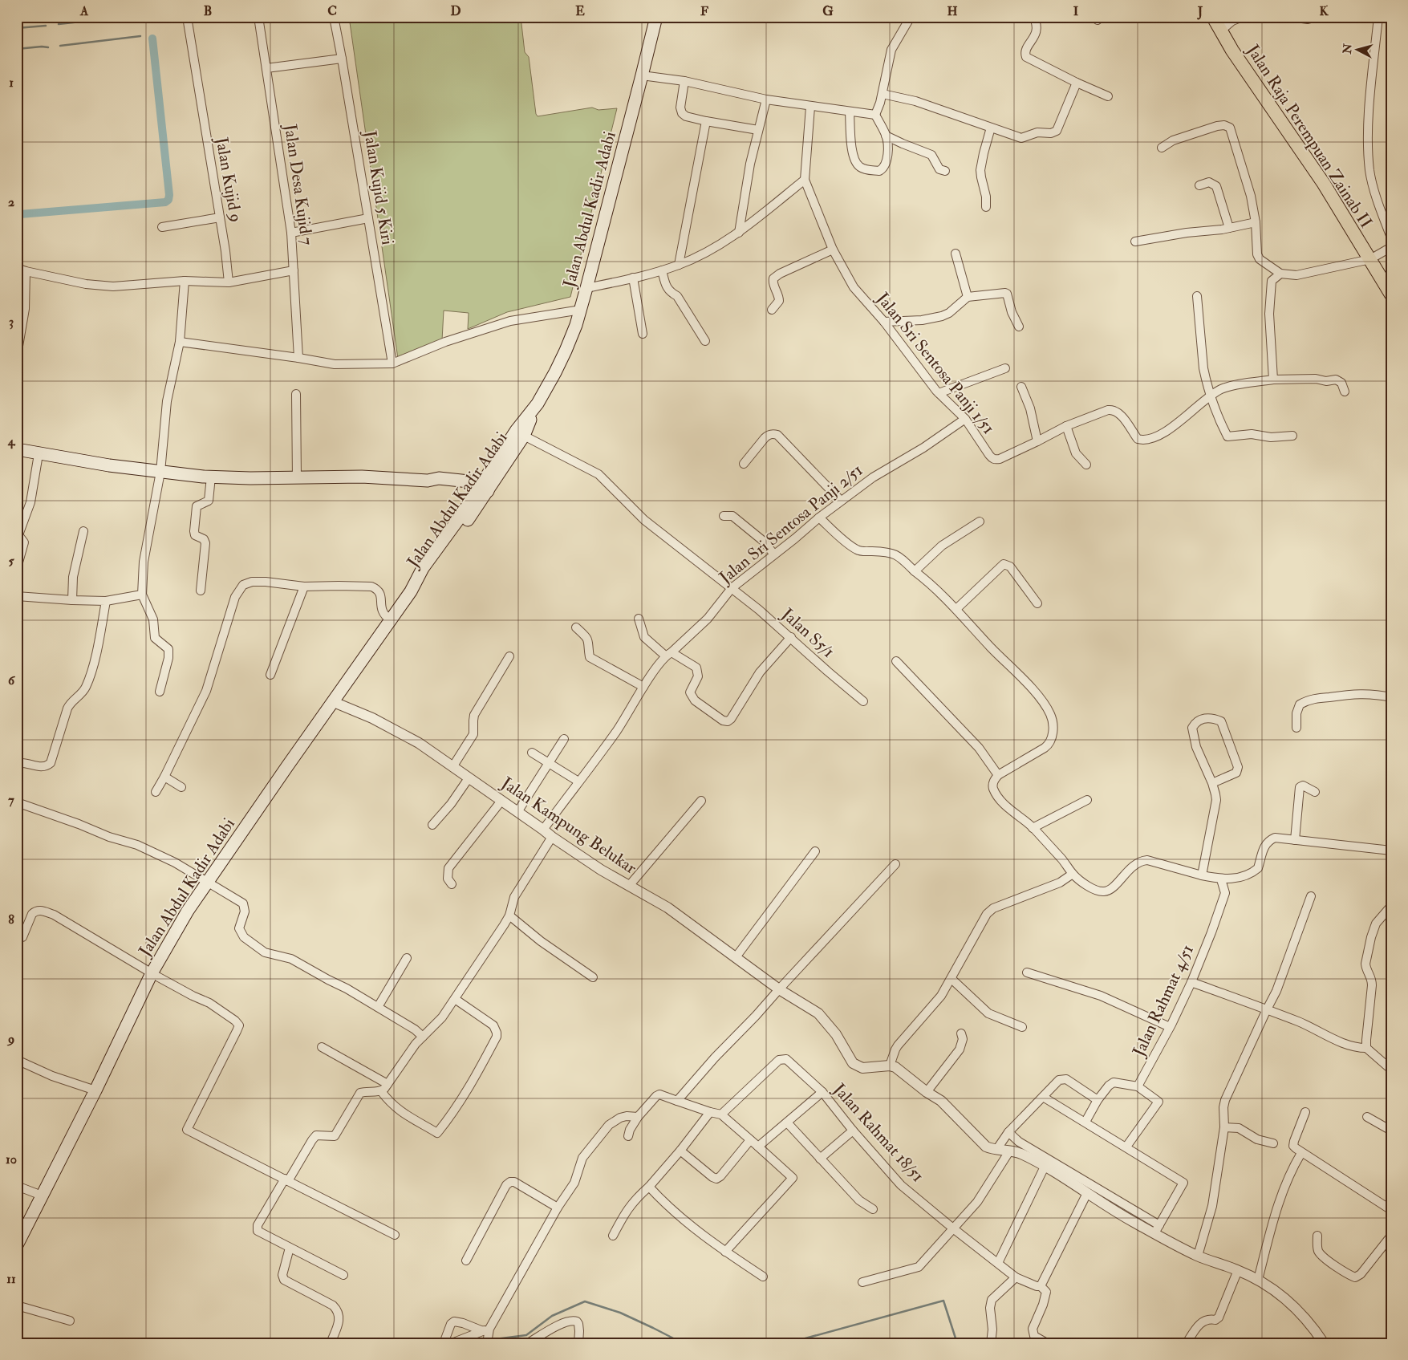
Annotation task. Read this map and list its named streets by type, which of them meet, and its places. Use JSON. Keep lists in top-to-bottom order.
{
  "streets": {
    "main road": ["Jalan Raja Perempuan Zainab II", "Jalan Abdul Kadir Adabi"],
    "street": [
      "Jalan Kujid 9",
      "Jalan Desa Kujid 7",
      "Jalan Kujid 5 Kiri",
      "Jalan Sri Sentosa Panji 1/51",
      "Jalan Sri Sentosa Panji 2/51",
      "Jalan S5/1",
      "Jalan Kampung Belukar",
      "Jalan Rahmat 4/51",
      "Jalan Rahmat 18/51"
    ]
  },
  "crossings": [
    ["Jalan Abdul Kadir Adabi", "Jalan S5/1"],
    ["Jalan Abdul Kadir Adabi", "Jalan Kampung Belukar"],
    ["Jalan Sri Sentosa Panji 1/51", "Jalan Sri Sentosa Panji 2/51"],
    ["Jalan Sri Sentosa Panji 2/51", "Jalan S5/1"],
    ["Jalan Sri Sentosa Panji 2/51", "Jalan Kampung Belukar"]
  ],
  "north": "left",
  "grid": {
    "columns": [
      "A",
      "B",
      "C",
      "D",
      "E",
      "F",
      "G",
      "H",
      "I",
      "J",
      "K"
    ],
    "rows": [
      "1",
      "2",
      "3",
      "4",
      "5",
      "6",
      "7",
      "8",
      "9",
      "10",
      "11"
    ]
  }
}
